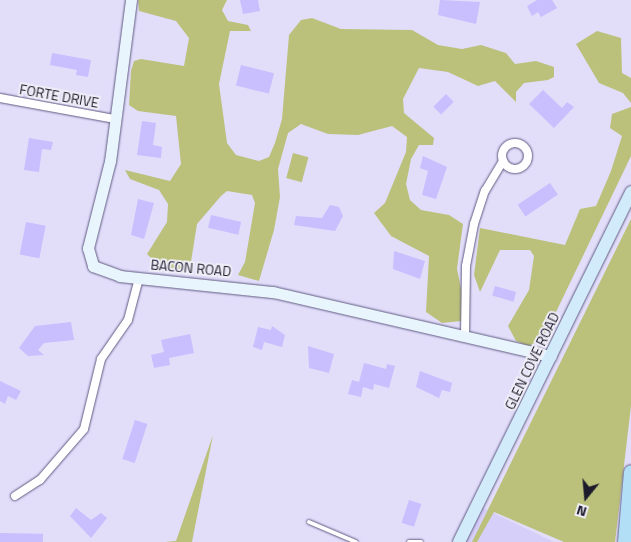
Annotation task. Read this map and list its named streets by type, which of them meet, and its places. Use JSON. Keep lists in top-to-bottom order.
{
  "streets": {
    "main road": ["GLEN COVE ROAD"],
    "street": ["FORTE DRIVE", "BACON ROAD"]
  },
  "crossings": [
    ["FORTE DRIVE", "BACON ROAD"],
    ["BACON ROAD", "GLEN COVE ROAD"]
  ],
  "north": "bottom"
}
